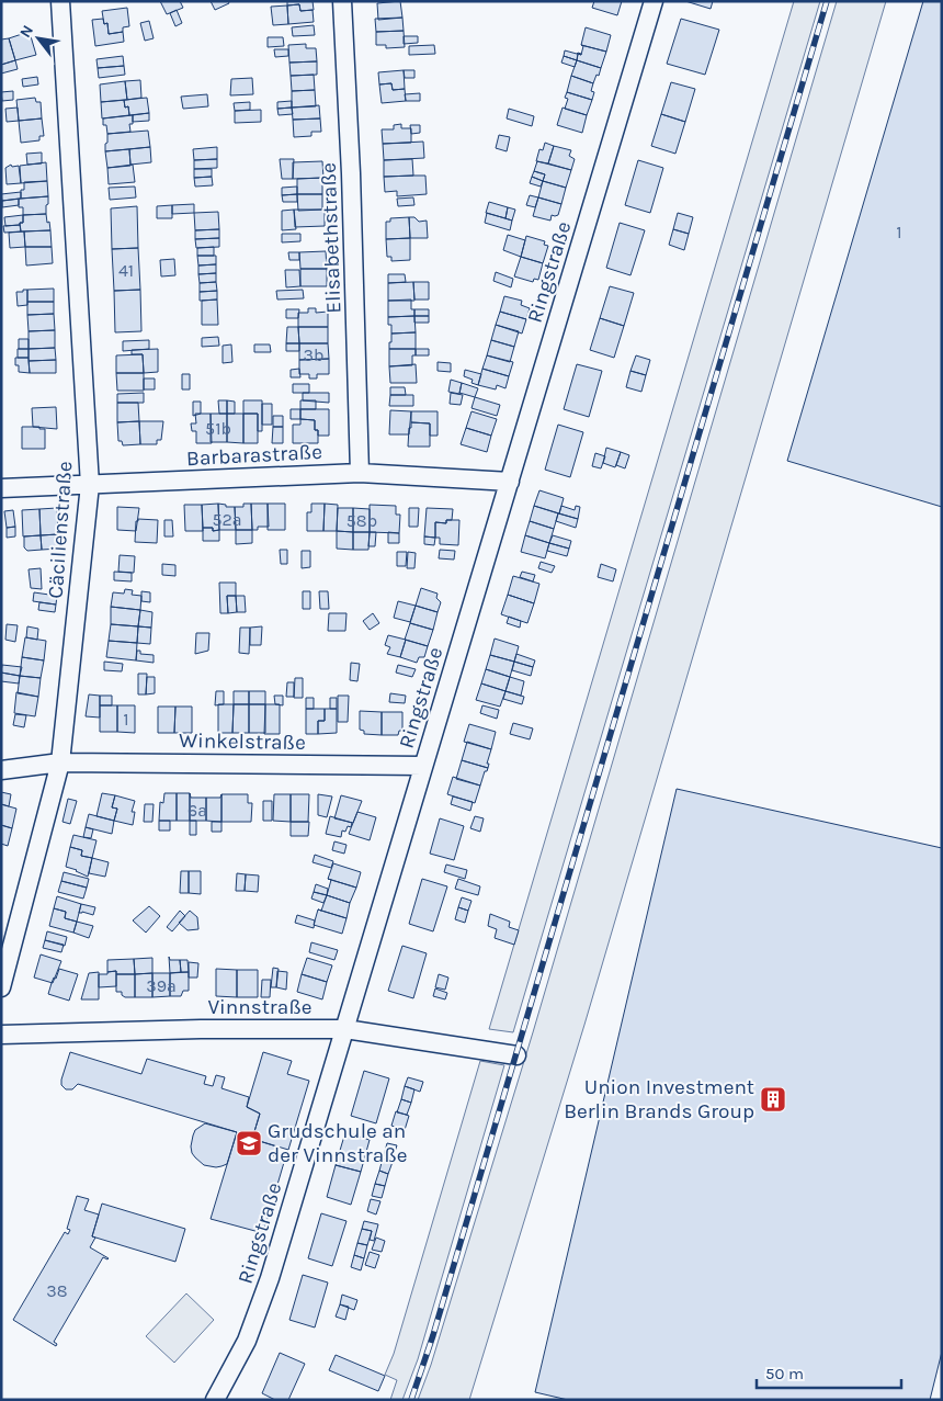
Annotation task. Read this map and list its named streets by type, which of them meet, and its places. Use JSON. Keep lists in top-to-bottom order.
{
  "streets": {
    "street": [
      "Elisabethstraße",
      "Ringstraße",
      "Barbarastraße",
      "Cäcilienstraße",
      "Winkelstraße",
      "Vinnstraße"
    ]
  },
  "crossings": [
    ["Elisabethstraße", "Barbarastraße"],
    ["Ringstraße", "Barbarastraße"],
    ["Ringstraße", "Winkelstraße"],
    ["Ringstraße", "Vinnstraße"],
    ["Barbarastraße", "Cäcilienstraße"],
    ["Cäcilienstraße", "Winkelstraße"]
  ],
  "places": {
    "building": ["Union Investment Berlin Brands Group"],
    "school or university": ["Grudschule an der Vinnstraße"]
  },
  "house_numbers": [
    "1",
    "41",
    "3b",
    "51b",
    "52a",
    "58b",
    "1",
    "6a",
    "39a",
    "38"
  ],
  "scale_bar": "50 m",
  "north": "top left"
}
